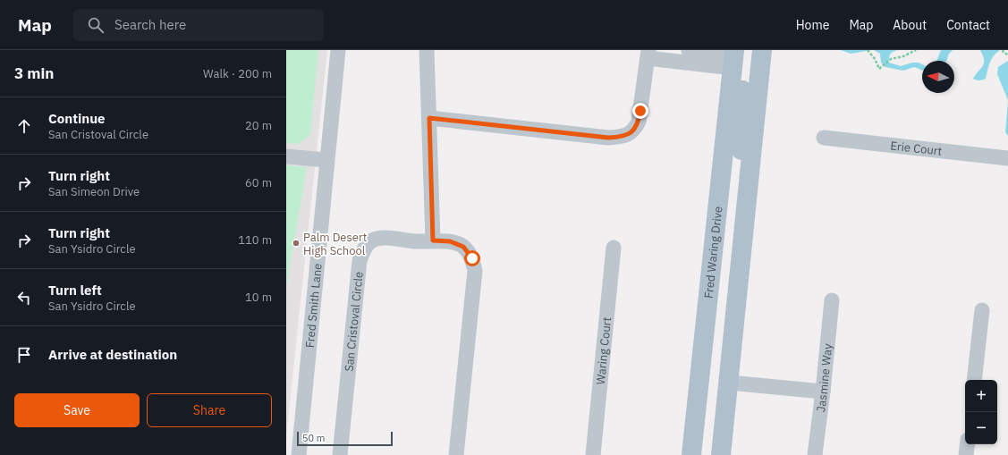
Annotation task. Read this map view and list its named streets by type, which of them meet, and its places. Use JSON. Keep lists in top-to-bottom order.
{
  "streets": {
    "main road": ["Fred Waring Drive"],
    "street": [
      "Erie Court",
      "Fred Smith Lane",
      "San Cristoval Circle",
      "Waring Court",
      "Jasmine Way"
    ]
  },
  "places": ["Palm Desert High School"],
  "scale_bar": "50 m",
  "north": "left",
  "page": {
    "header": "Map",
    "search": "Search here",
    "nav": [
      "Home",
      "Map",
      "About",
      "Contact"
    ],
    "heading": ["3 min", "Walk · 200 m"],
    "list": [
      ["Continue", "San Cristoval Circle", "20 m"],
      ["Turn right", "San Simeon Drive", "60 m"],
      ["Turn right", "San Ysidro Circle", "110 m"],
      ["Turn left", "San Ysidro Circle", "10 m"],
      "Arrive at destination"
    ],
    "map_buttons": ["+", "−"],
    "buttons": ["Save", "Share"],
    "scale": "50 m"
  }
}
